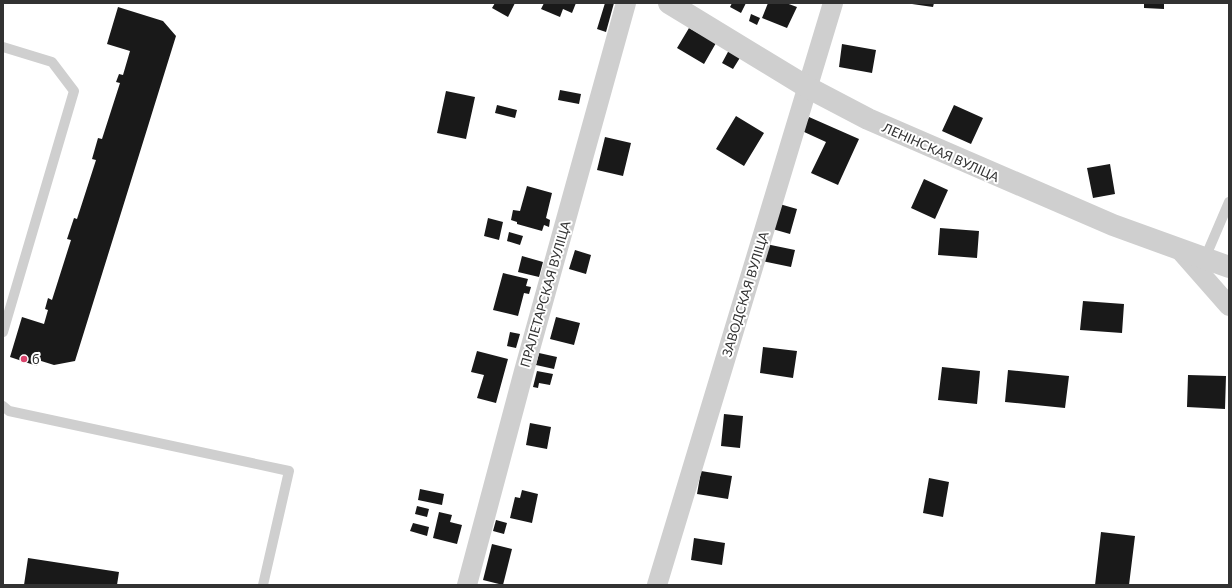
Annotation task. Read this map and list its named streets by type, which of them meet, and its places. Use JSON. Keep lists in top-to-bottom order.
{
  "streets": {
    "street": ["ЛЕНІНСКАЯ ВУЛІЦА", "ПРАЛЕТАРСКАЯ ВУЛІЦА", "ЗАВОДСКАЯ ВУЛІЦА"]
  },
  "crossings": [
    ["ЛЕНІНСКАЯ ВУЛІЦА", "ЗАВОДСКАЯ ВУЛІЦА"]
  ],
  "places": ["б"]
}
